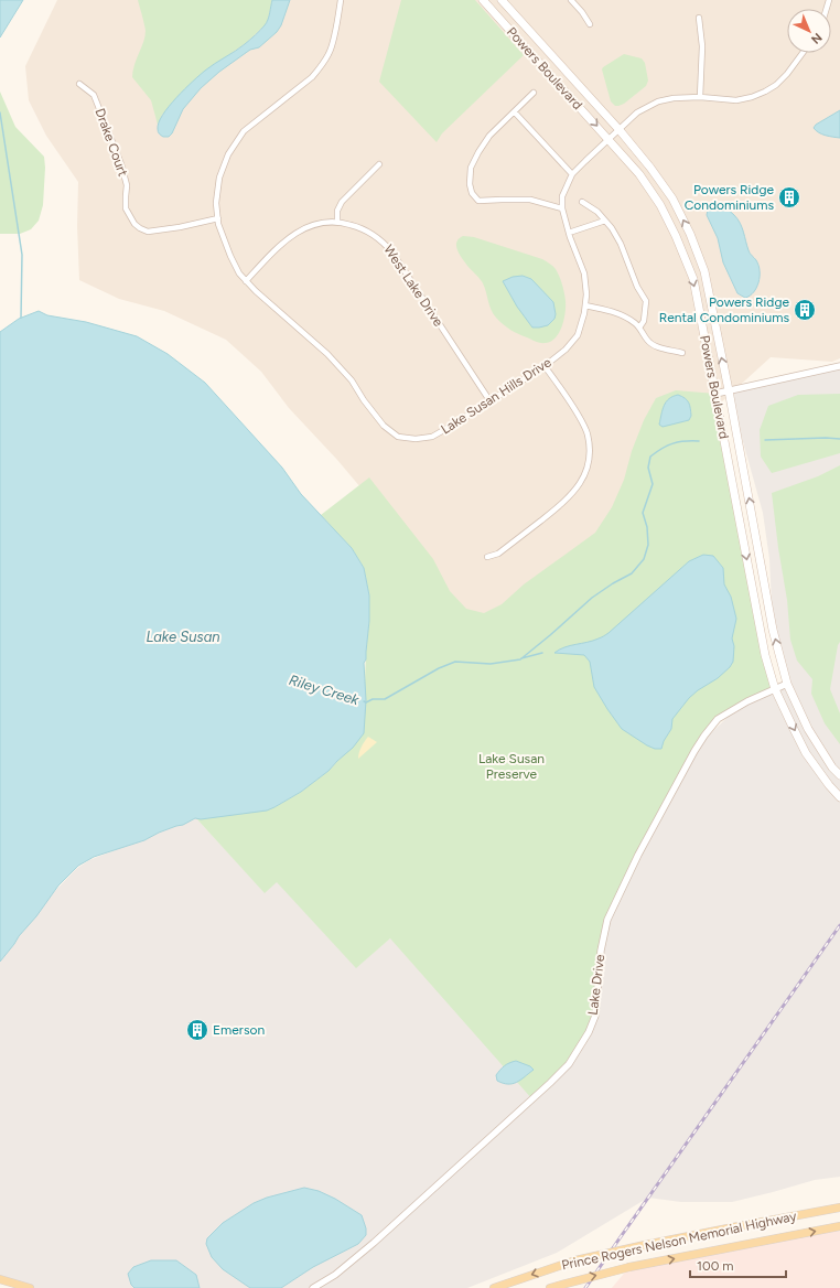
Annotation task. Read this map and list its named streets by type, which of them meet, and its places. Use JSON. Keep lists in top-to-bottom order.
{
  "streets": {
    "main road": ["Powers Boulevard", "Prince Rogers Nelson Memorial Highway"],
    "street": [
      "Drake Court",
      "West Lake Drive",
      "Lake Susan Hills Drive",
      "Lake Drive"
    ]
  },
  "crossings": [
    ["Powers Boulevard", "Lake Susan Hills Drive"],
    ["Powers Boulevard", "Lake Drive"],
    ["Drake Court", "Lake Susan Hills Drive"],
    ["West Lake Drive", "Lake Susan Hills Drive"]
  ],
  "water": ["Lake Susan", "Riley Creek"],
  "parks": ["Lake Susan Preserve"],
  "places": {
    "building": ["Powers Ridge Condominiums", "Powers Ridge Rental Condominiums", "Emerson"]
  },
  "scale_bar": "100 m",
  "north": "bottom right"
}
